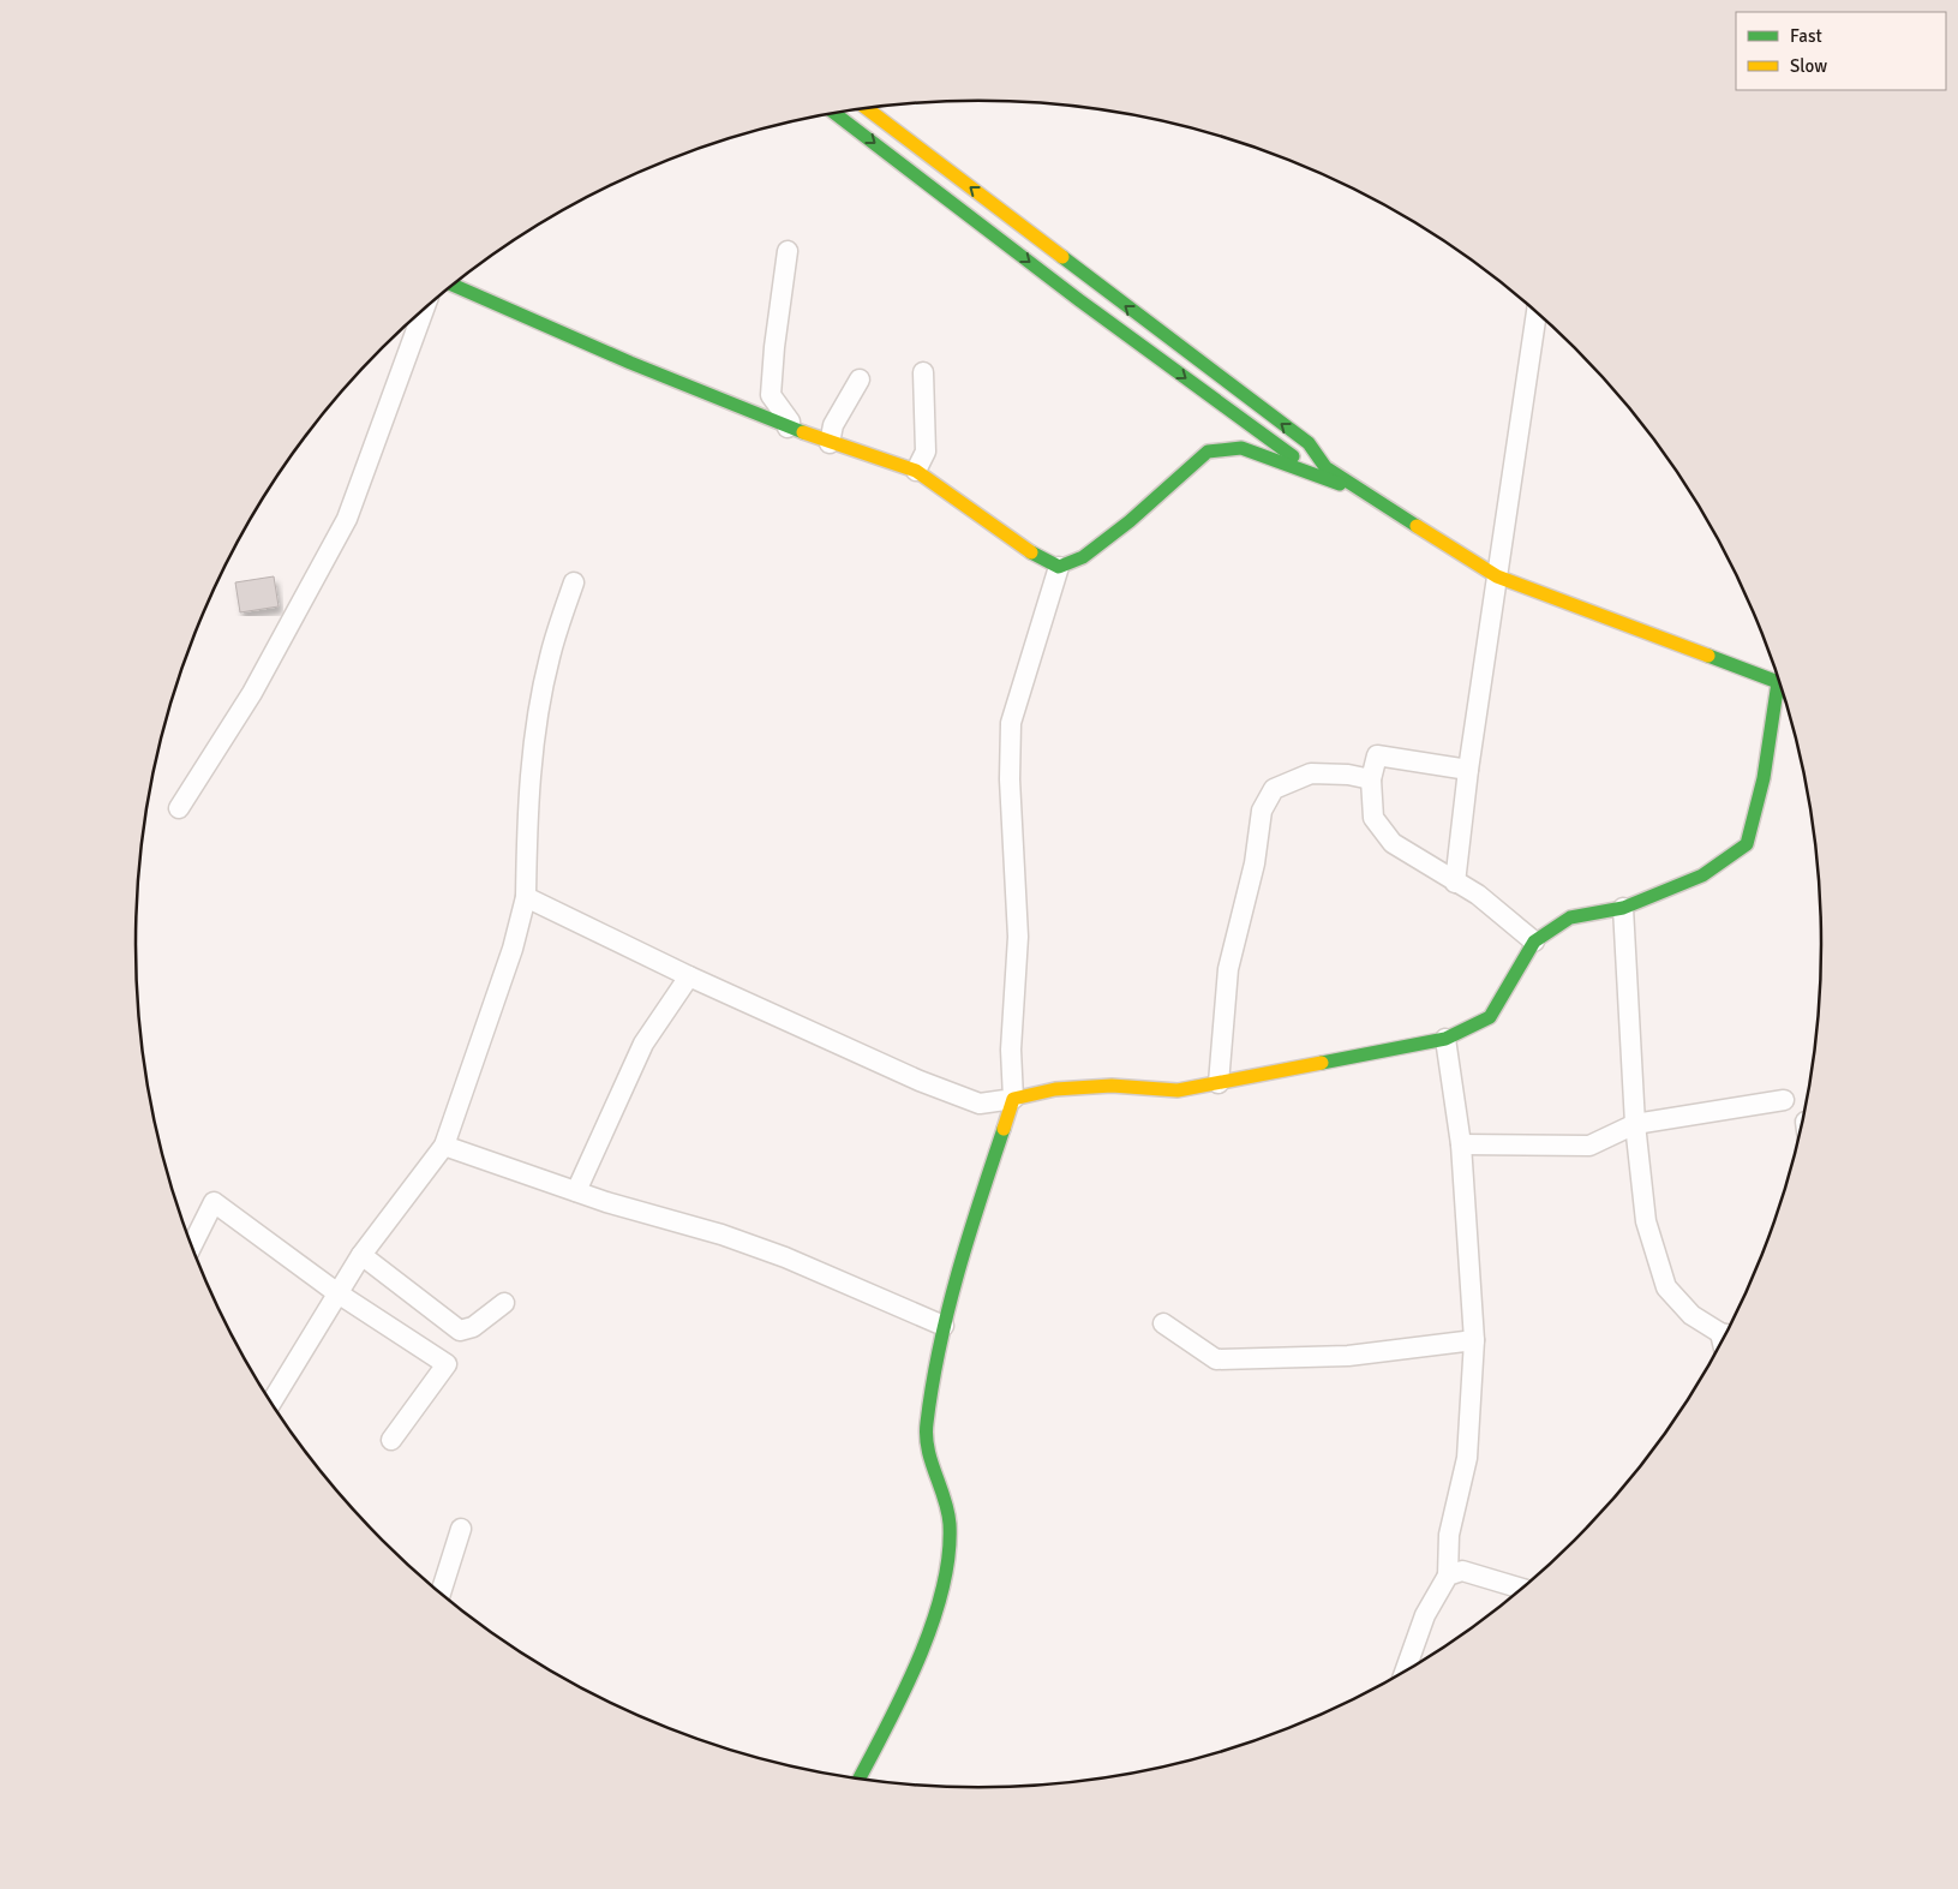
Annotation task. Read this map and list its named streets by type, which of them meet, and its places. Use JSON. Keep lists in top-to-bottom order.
{
  "legend": ["Fast", "Slow"]
}
